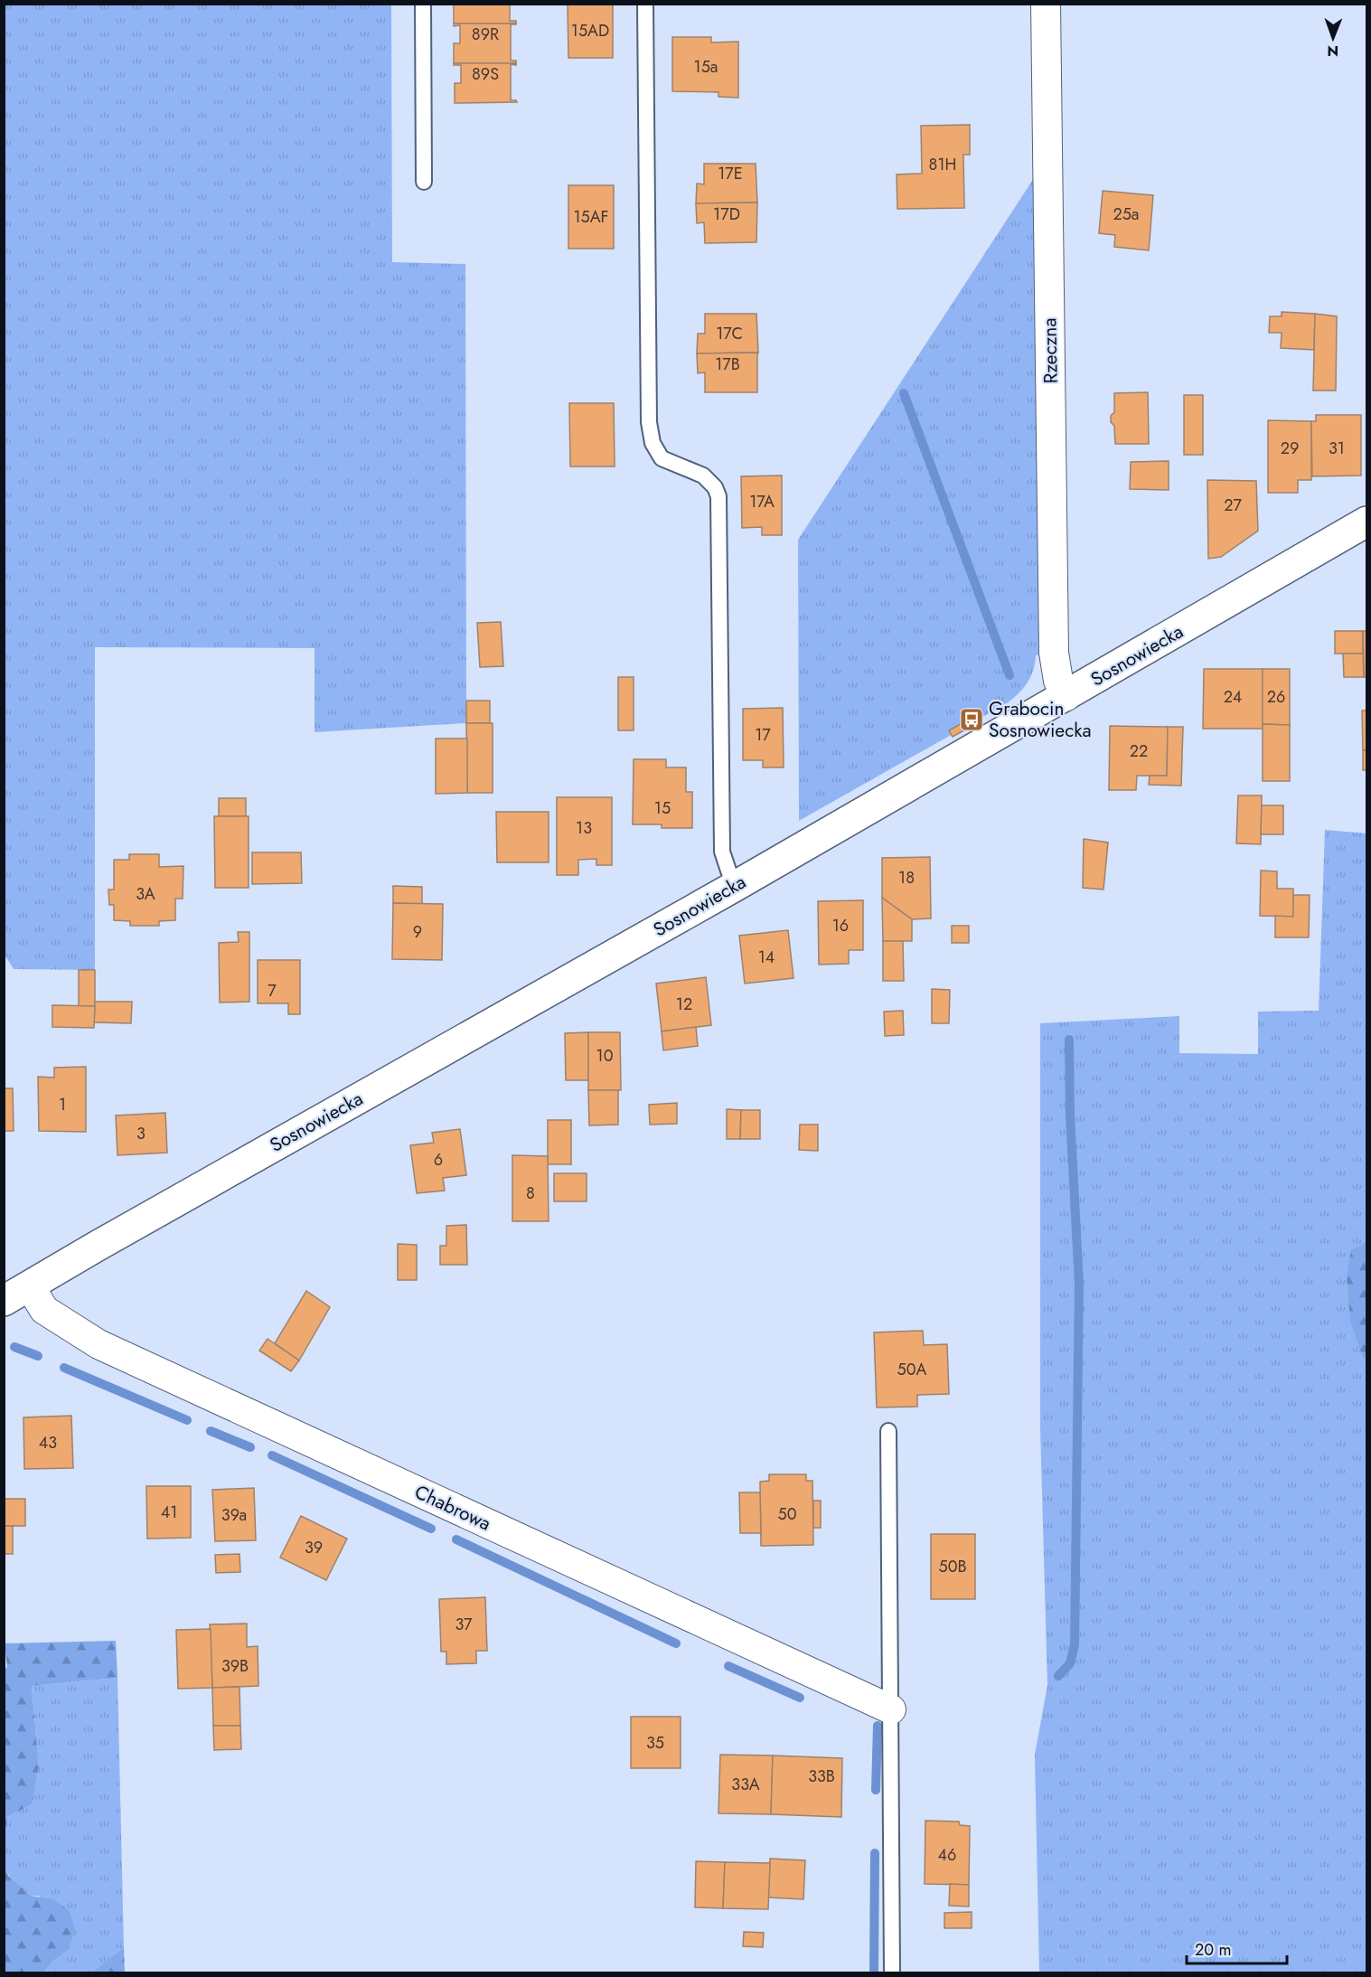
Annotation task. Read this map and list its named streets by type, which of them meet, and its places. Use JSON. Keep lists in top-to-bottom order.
{
  "streets": {
    "street": ["Rzeczna", "Sosnowiecka", "Chabrowa"]
  },
  "crossings": [
    ["Rzeczna", "Sosnowiecka"],
    ["Sosnowiecka", "Chabrowa"]
  ],
  "places": {
    "bus stop": ["Grabocin Sosnowiecka"]
  },
  "house_numbers": [
    "15AD",
    "89R",
    "15a",
    "89S",
    "81H",
    "17E",
    "17D",
    "25a",
    "15AF",
    "17C",
    "17B",
    "29",
    "31",
    "17A",
    "27",
    "24",
    "26",
    "17",
    "22",
    "15",
    "13",
    "18",
    "3A",
    "16",
    "9",
    "14",
    "7",
    "12",
    "10",
    "1",
    "3",
    "6",
    "8",
    "50A",
    "43",
    "41",
    "50",
    "39a",
    "39",
    "50B",
    "37",
    "39B",
    "35",
    "33B",
    "33A",
    "46"
  ],
  "scale_bar": "20 m",
  "north": "bottom"
}
